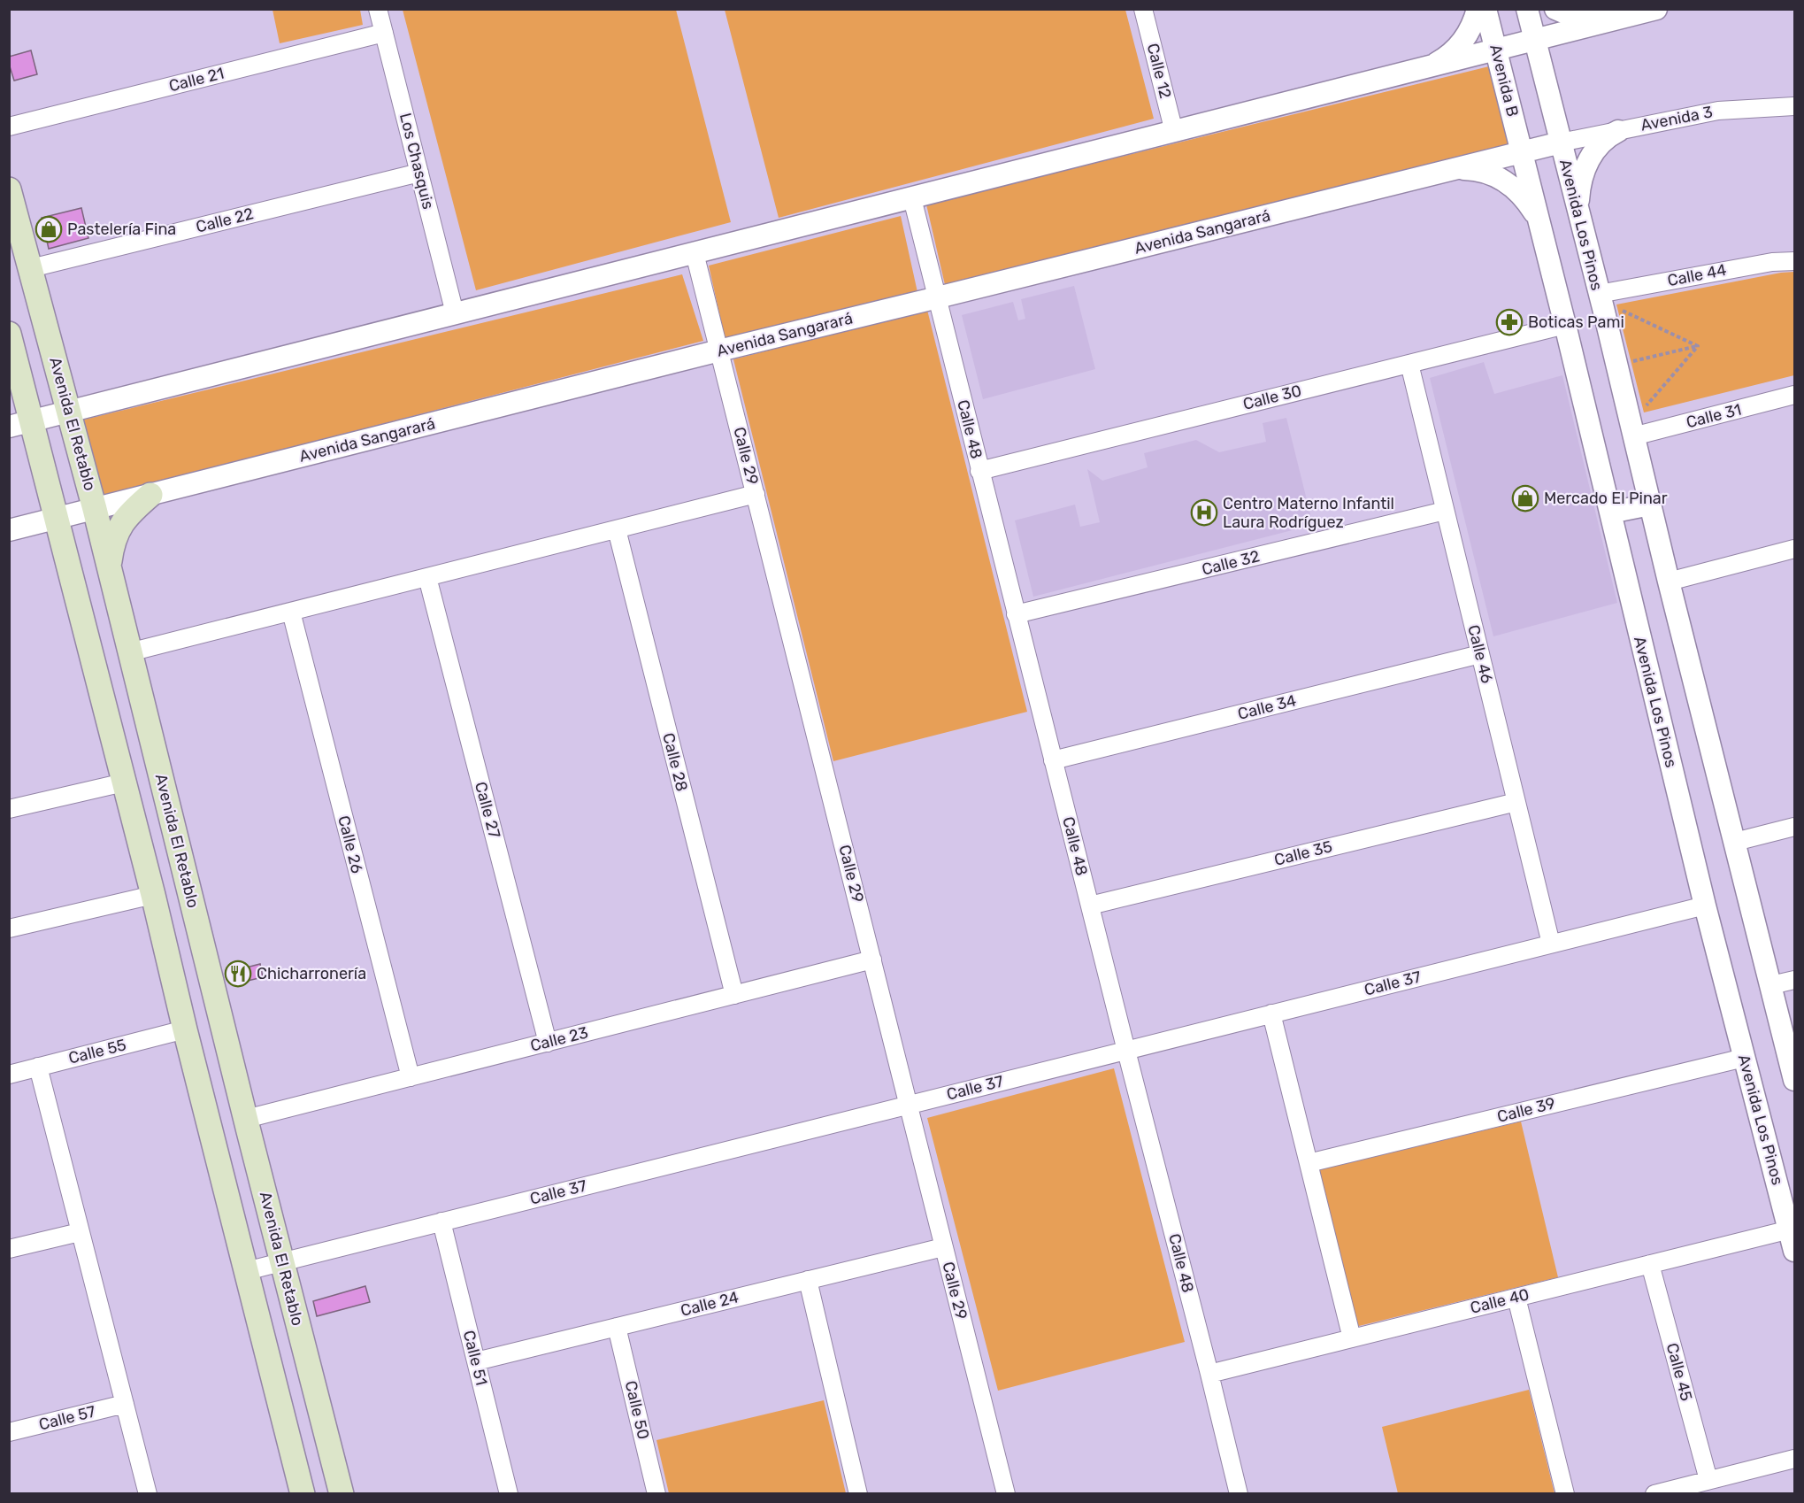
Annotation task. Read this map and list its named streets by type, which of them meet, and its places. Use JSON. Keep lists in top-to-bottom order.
{
  "streets": {
    "main road": ["Avenida El Retablo"],
    "street": [
      "Calle 12",
      "Calle 21",
      "Avenida B",
      "Avenida 3",
      "Los Chasquis",
      "Calle 22",
      "Avenida Los Pinos",
      "Avenida Sangarará",
      "Calle 44",
      "Calle 30",
      "Calle 31",
      "Calle 48",
      "Calle 29",
      "Calle 32",
      "Calle 46",
      "Calle 34",
      "Calle 28",
      "Calle 27",
      "Calle 26",
      "Calle 35",
      "Calle 37",
      "Calle 23",
      "Calle 55",
      "Calle 39",
      "Calle 40",
      "Calle 24",
      "Calle 51",
      "Calle 45",
      "Calle 50",
      "Calle 57"
    ]
  },
  "crossings": [
    ["Calle 21", "Los Chasquis"],
    ["Avenida B", "Avenida Los Pinos"],
    ["Avenida B", "Avenida Sangarará"],
    ["Avenida 3", "Avenida Los Pinos"],
    ["Avenida 3", "Avenida Sangarará"],
    ["Los Chasquis", "Calle 22"],
    ["Calle 22", "Avenida El Retablo"],
    ["Avenida Los Pinos", "Avenida Sangarará"],
    ["Avenida Los Pinos", "Calle 44"],
    ["Avenida Los Pinos", "Calle 30"],
    ["Avenida Los Pinos", "Calle 31"],
    ["Avenida Los Pinos", "Calle 37"],
    ["Avenida Los Pinos", "Calle 39"],
    ["Avenida Los Pinos", "Calle 40"],
    ["Avenida Sangarará", "Avenida El Retablo"],
    ["Avenida Sangarará", "Calle 48"],
    ["Avenida Sangarará", "Calle 29"],
    ["Calle 30", "Calle 48"],
    ["Calle 30", "Calle 46"],
    ["Avenida El Retablo", "Calle 37"],
    ["Avenida El Retablo", "Calle 23"],
    ["Calle 48", "Calle 32"],
    ["Calle 48", "Calle 34"],
    ["Calle 48", "Calle 35"],
    ["Calle 48", "Calle 37"],
    ["Calle 48", "Calle 40"],
    ["Calle 29", "Calle 37"],
    ["Calle 29", "Calle 23"],
    ["Calle 29", "Calle 24"],
    ["Calle 32", "Calle 46"],
    ["Calle 46", "Calle 34"],
    ["Calle 46", "Calle 35"],
    ["Calle 46", "Calle 37"],
    ["Calle 28", "Calle 23"],
    ["Calle 27", "Calle 23"],
    ["Calle 26", "Calle 23"],
    ["Calle 37", "Calle 51"],
    ["Calle 40", "Calle 45"],
    ["Calle 24", "Calle 51"],
    ["Calle 24", "Calle 50"]
  ],
  "places": {
    "shop": ["Pastelería Fina", "Mercado El Pinar"],
    "pharmacy": ["Boticas Pami"],
    "hospital": ["Centro Materno Infantil Laura Rodríguez"],
    "restaurant": ["Chicharronería"]
  }
}
